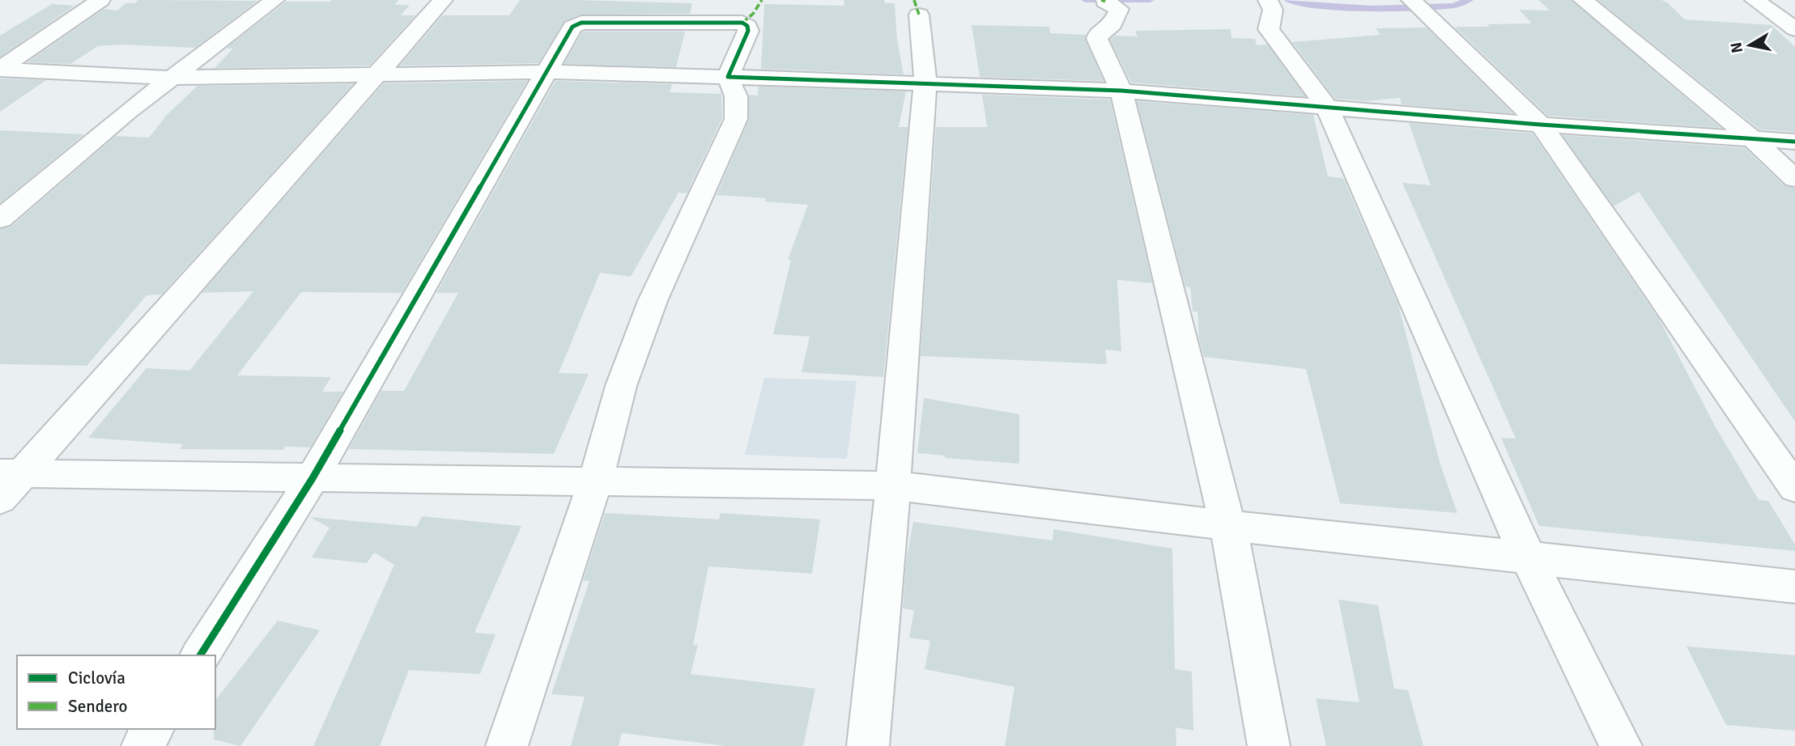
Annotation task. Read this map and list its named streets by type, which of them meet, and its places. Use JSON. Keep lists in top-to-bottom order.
{
  "legend": ["Ciclovía", "Sendero"],
  "north": "left"
}
